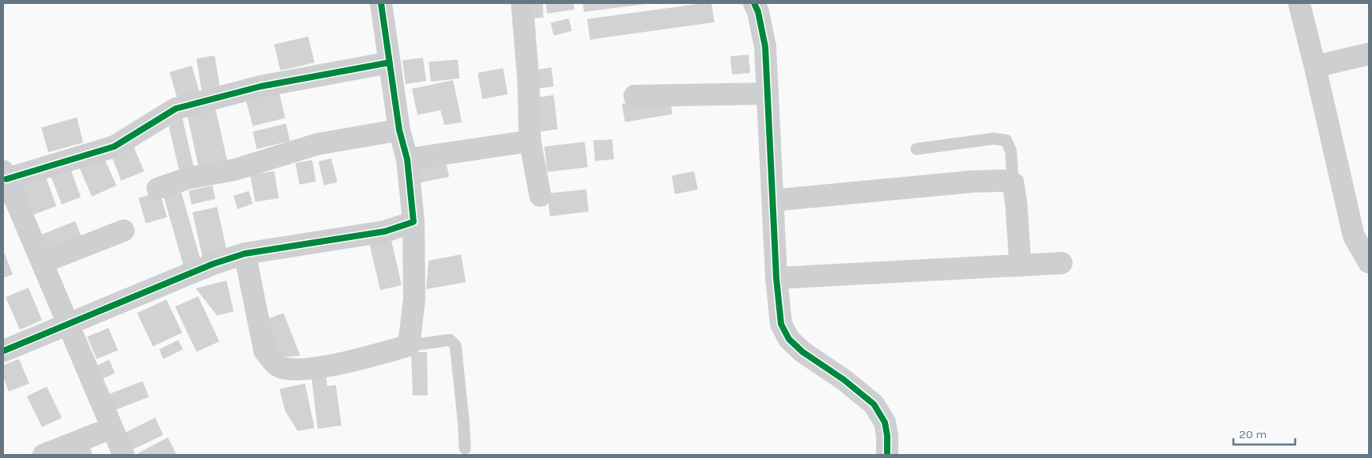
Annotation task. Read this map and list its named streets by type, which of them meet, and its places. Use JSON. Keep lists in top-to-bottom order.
{
  "scale_bar": "20 m"
}
